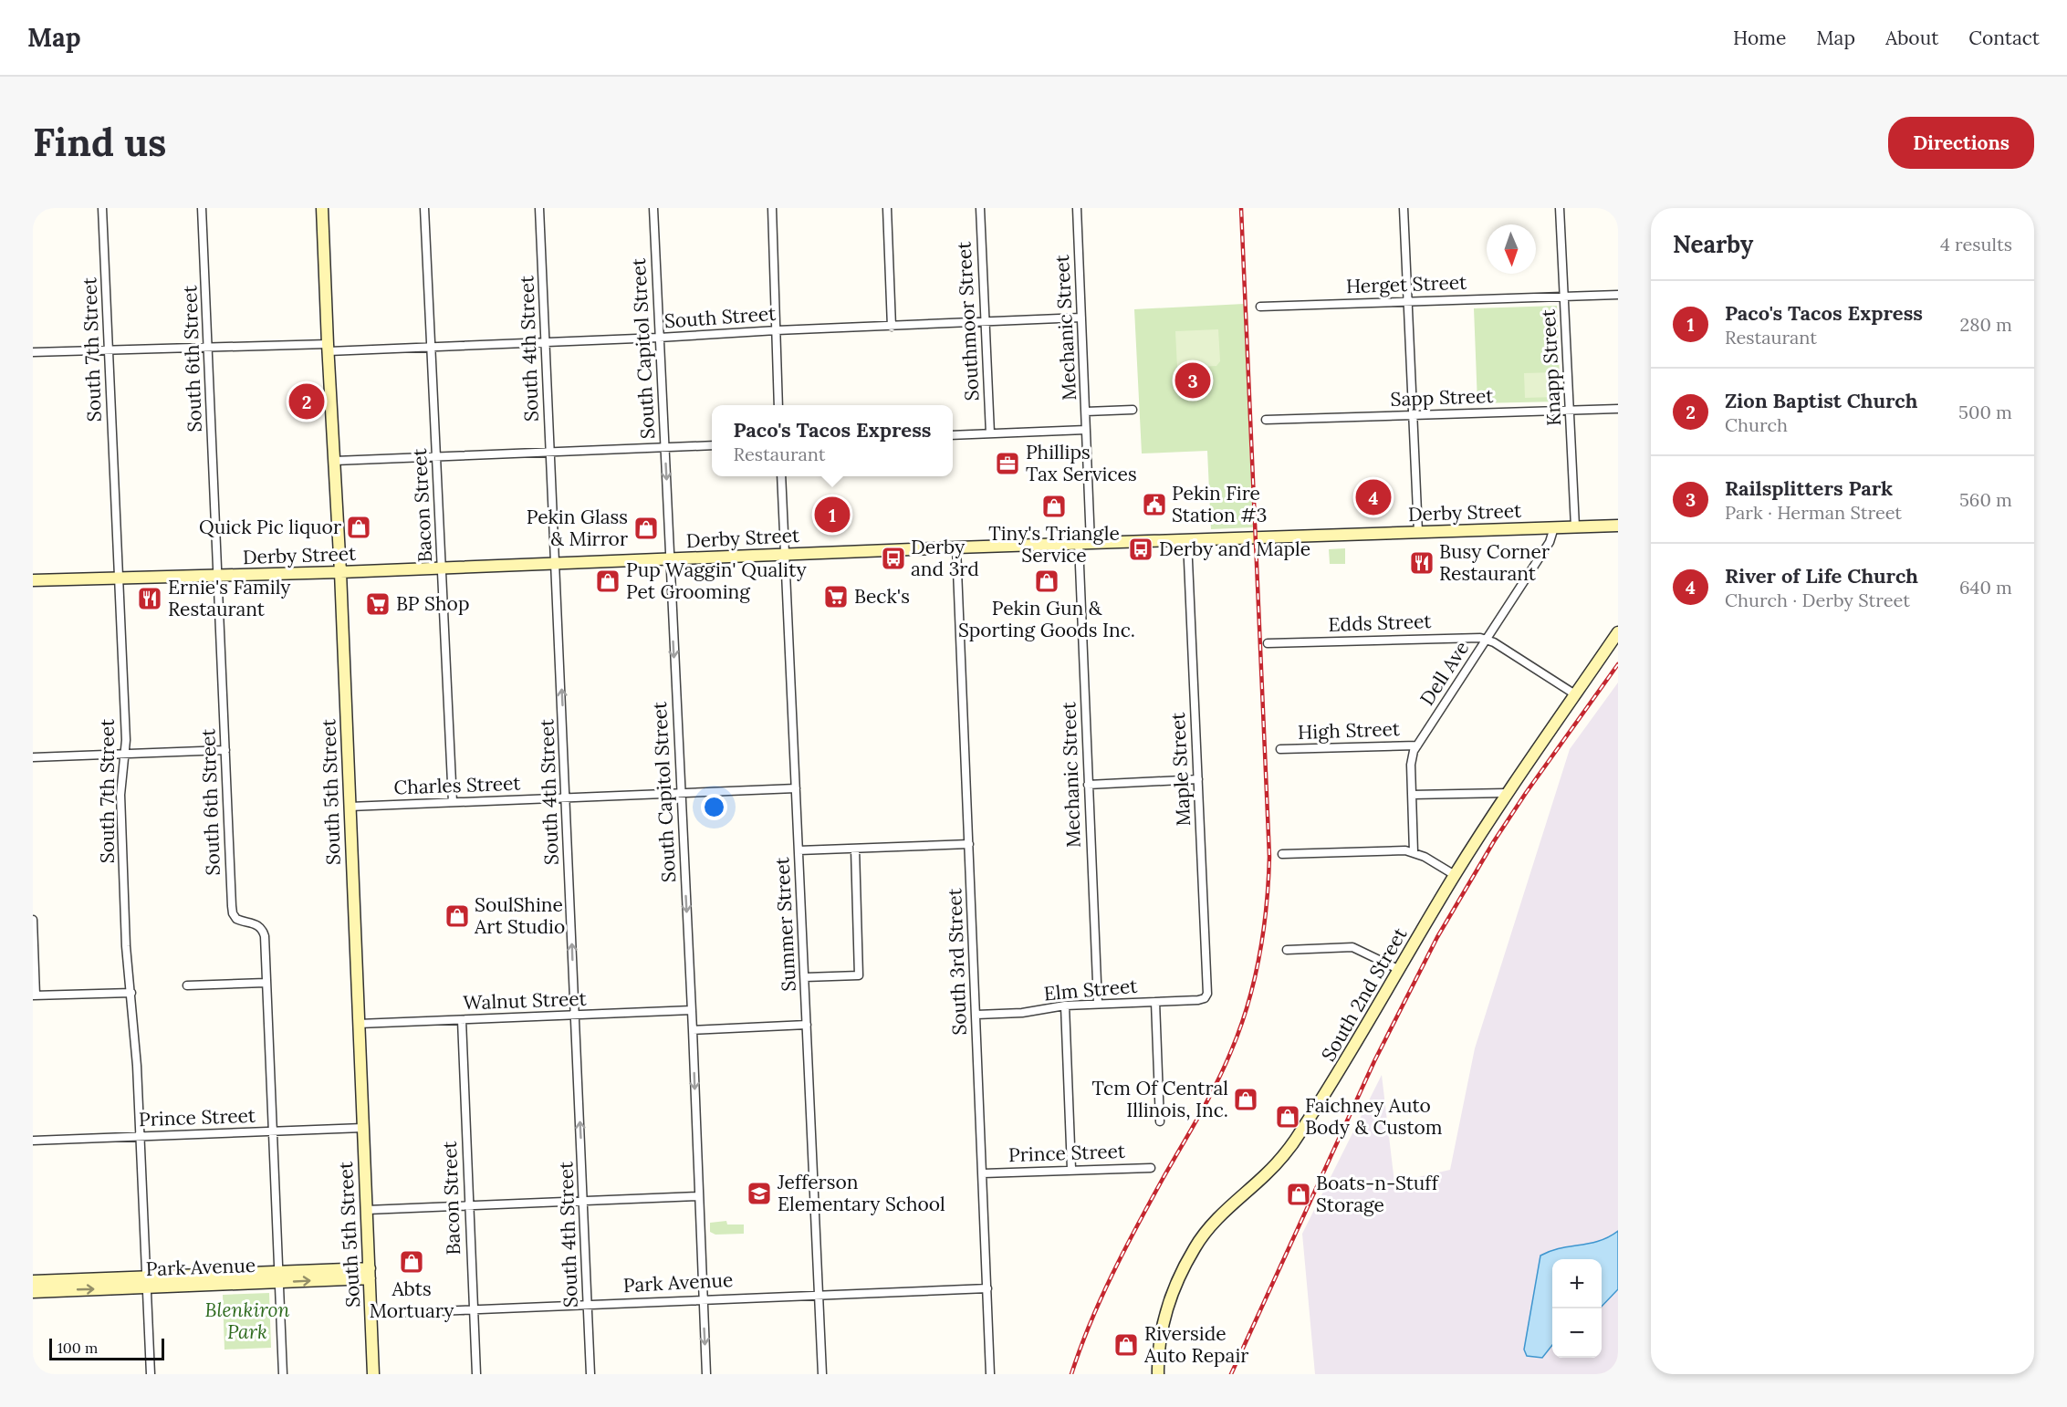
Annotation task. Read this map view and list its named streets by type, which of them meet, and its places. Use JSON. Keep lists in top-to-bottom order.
{
  "streets": {
    "main road": [
      "Derby Street",
      "South 5th Street",
      "South 2nd Street",
      "Park Avenue"
    ],
    "street": [
      "Herget Street",
      "South Street",
      "Southmoor Street",
      "Mechanic Street",
      "South 4th Street",
      "South Capitol Street",
      "South 7th Street",
      "South 6th Street",
      "Knapp Street",
      "Sapp Street",
      "Bacon Street",
      "Edds Street",
      "Dell Ave",
      "High Street",
      "Maple Street",
      "Charles Street",
      "Summer Street",
      "South 3rd Street",
      "Elm Street",
      "Walnut Street",
      "Prince Street"
    ]
  },
  "crossings": [
    ["Herget Street", "Knapp Street"],
    ["South Street", "Southmoor Street"],
    ["South Street", "Mechanic Street"],
    ["South Street", "South 4th Street"],
    ["South Street", "South Capitol Street"],
    ["South Street", "South 7th Street"],
    ["South Street", "South 6th Street"],
    ["South Street", "Bacon Street"],
    ["South Street", "South 5th Street"],
    ["Mechanic Street", "Derby Street"],
    ["Mechanic Street", "Elm Street"],
    ["South 4th Street", "Derby Street"],
    ["South 4th Street", "Charles Street"],
    ["South 4th Street", "Walnut Street"],
    ["South 4th Street", "Park Avenue"],
    ["South Capitol Street", "Derby Street"],
    ["South Capitol Street", "Charles Street"],
    ["South Capitol Street", "Walnut Street"],
    ["South Capitol Street", "Park Avenue"],
    ["South 7th Street", "Derby Street"],
    ["South 7th Street", "Prince Street"],
    ["South 7th Street", "Park Avenue"],
    ["South 6th Street", "Derby Street"],
    ["South 6th Street", "Prince Street"],
    ["South 6th Street", "Park Avenue"],
    ["Knapp Street", "Sapp Street"],
    ["Knapp Street", "Derby Street"],
    ["Bacon Street", "Derby Street"],
    ["Bacon Street", "Charles Street"],
    ["Bacon Street", "Walnut Street"],
    ["Bacon Street", "Park Avenue"],
    ["Derby Street", "Dell Ave"],
    ["Derby Street", "Maple Street"],
    ["Derby Street", "South 5th Street"],
    ["Derby Street", "Summer Street"],
    ["Derby Street", "South 3rd Street"],
    ["Edds Street", "Dell Ave"],
    ["Edds Street", "South 2nd Street"],
    ["Dell Ave", "High Street"],
    ["Maple Street", "Elm Street"],
    ["Charles Street", "South 5th Street"],
    ["Charles Street", "Summer Street"],
    ["South 5th Street", "Walnut Street"],
    ["South 5th Street", "Prince Street"],
    ["South 5th Street", "Park Avenue"],
    ["Summer Street", "Park Avenue"],
    ["South 3rd Street", "Elm Street"],
    ["South 3rd Street", "Prince Street"],
    ["South 3rd Street", "Park Avenue"]
  ],
  "one_way": ["South 4th Street", "South Capitol Street"],
  "parks": ["Blenkiron Park"],
  "places": {
    "office": ["Phillips Tax Services"],
    "public building": ["Pekin Fire Station #3"],
    "shop": [
      "Tiny's Triangle Service",
      "Quick Pic liquor",
      "Pekin Glass & Mirror",
      "Pup Waggin' Quality Pet Grooming",
      "Pekin Gun & Sporting Goods Inc.",
      "SoulShine Art Studio",
      "Tcm Of Central Illinois, Inc.",
      "Faichney Auto Body & Custom",
      "Boats-n-Stuff Storage",
      "Abts Mortuary",
      "Riverside Auto Repair"
    ],
    "bus stop": ["Derby and Maple", "Derby and 3rd"],
    "restaurant": ["Busy Corner Restaurant", "Ernie's Family Restaurant"],
    "supermarket": ["Beck's", "BP Shop"],
    "school or university": ["Jefferson Elementary School"]
  },
  "scale_bar": "100 m",
  "north": "bottom",
  "page": {
    "header": "Map",
    "nav": [
      "Home",
      "Map",
      "About",
      "Contact"
    ],
    "buttons": "Directions",
    "title": "Find us",
    "heading": ["Nearby", "4 results"],
    "list": [
      {
        "mark": "1",
        "name": "Paco's Tacos Express",
        "note": "Restaurant",
        "value": "280 m"
      },
      {
        "mark": "2",
        "name": "Zion Baptist Church",
        "note": "Church",
        "value": "500 m"
      },
      {
        "mark": "3",
        "name": "Railsplitters Park",
        "note": "Park · Herman Street",
        "value": "560 m"
      },
      {
        "mark": "4",
        "name": "River of Life Church",
        "note": "Church · Derby Street",
        "value": "640 m"
      }
    ],
    "pins": [
      "3",
      "2",
      "4",
      "1"
    ],
    "popup": ["Paco's Tacos Express", "Restaurant"],
    "map_buttons": ["+", "−"],
    "scale": "100 m"
  }
}
